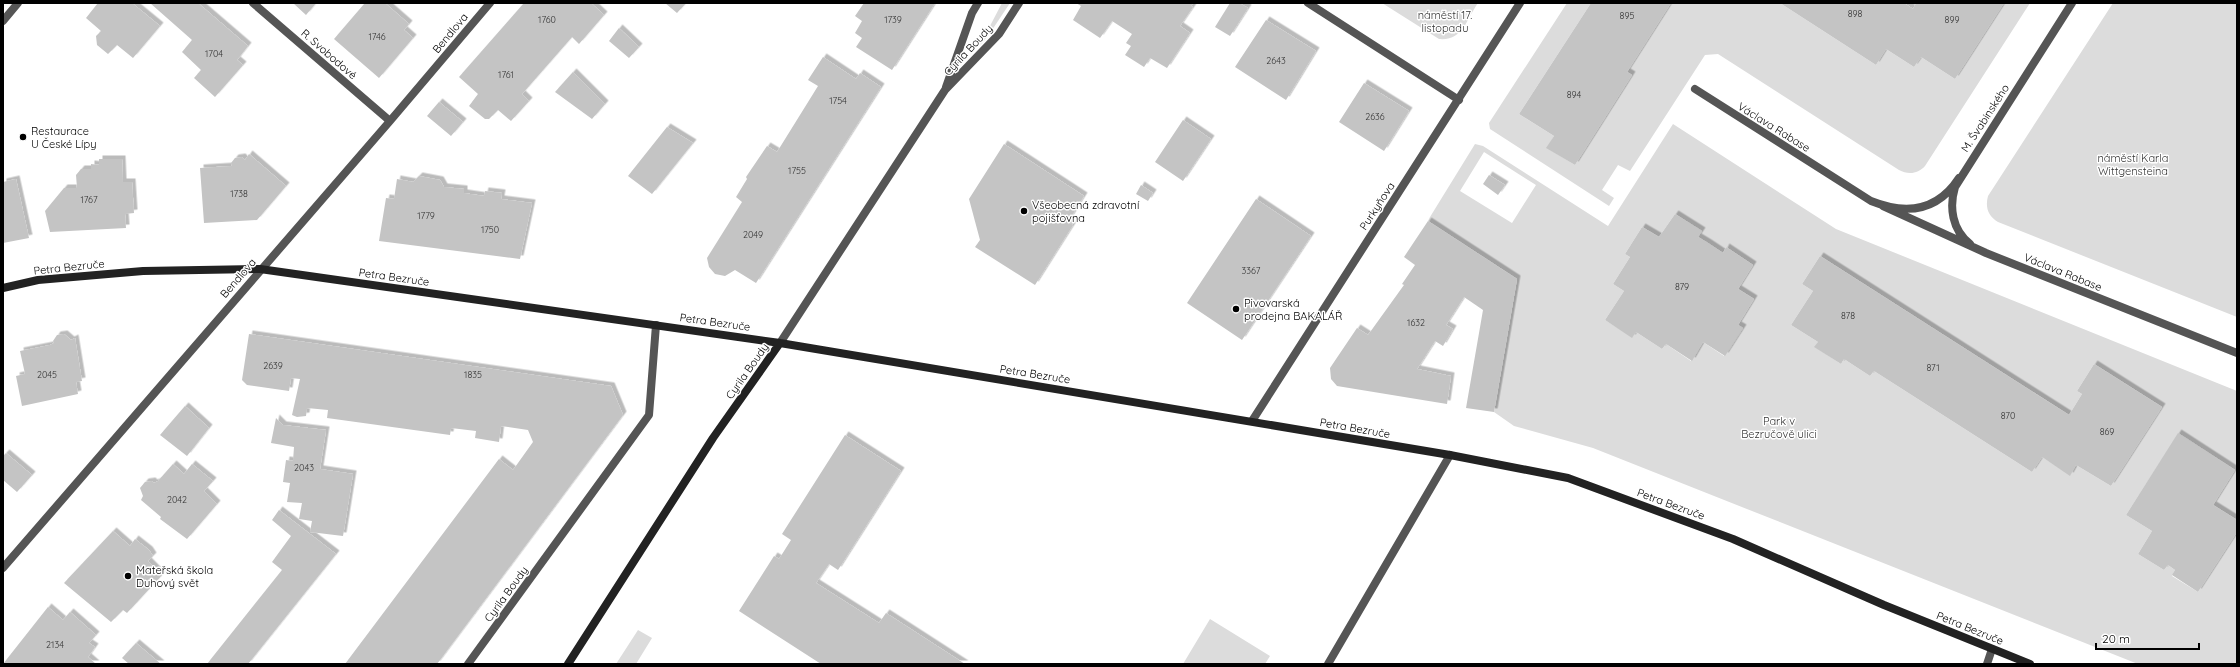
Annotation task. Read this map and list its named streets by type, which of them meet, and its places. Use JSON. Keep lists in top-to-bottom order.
{
  "streets": {
    "street": [
      "Bendlova",
      "Cyrila Boudy",
      "R. Svobodové",
      "M. Švabinského",
      "Václava Rabase",
      "Purkyňova",
      "Petra Bezruče"
    ]
  },
  "crossings": [
    ["Bendlova", "R. Svobodové"],
    ["Bendlova", "Petra Bezruče"],
    ["Cyrila Boudy", "Petra Bezruče"],
    ["M. Švabinského", "Václava Rabase"],
    ["Purkyňova", "Petra Bezruče"]
  ],
  "parks": ["náměstí 17. listopadu", "náměstí Karla Wittgensteina", "Park v Bezručově ulici"],
  "places": [
    "Restaurace U České Lípy",
    "Všeobecná zdravotní pojišťovna",
    "Pivovarská prodejna BAKALÁŘ",
    "Mateřská škola Duhový svět"
  ],
  "house_numbers": [
    "898",
    "895",
    "1760",
    "1739",
    "899",
    "1746",
    "1704",
    "2643",
    "1761",
    "894",
    "1754",
    "2636",
    "1755",
    "1738",
    "1767",
    "1779",
    "1750",
    "2049",
    "3367",
    "879",
    "878",
    "1632",
    "2639",
    "871",
    "2045",
    "1835",
    "870",
    "869",
    "2043",
    "2042",
    "2134"
  ],
  "scale_bar": "20 m"
}
